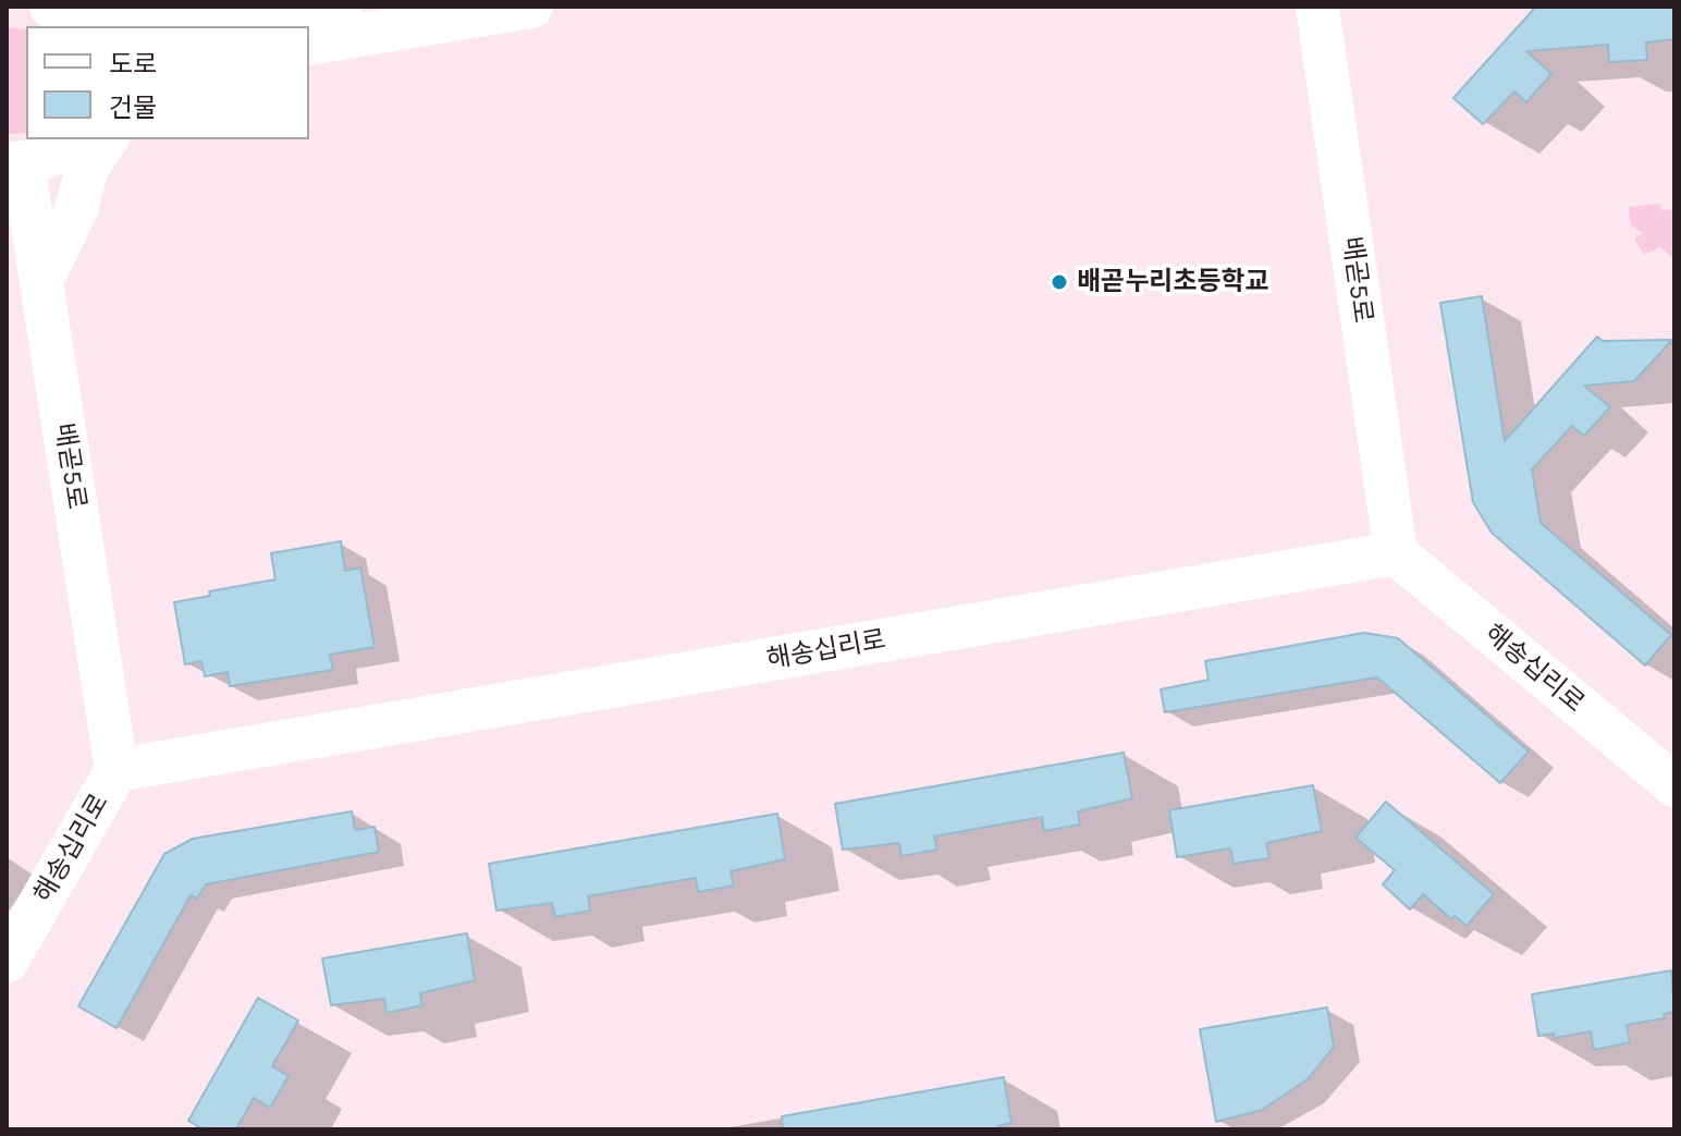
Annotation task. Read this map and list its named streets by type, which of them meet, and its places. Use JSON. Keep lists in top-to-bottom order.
{
  "streets": {
    "street": ["배곧5로", "해송십리로"]
  },
  "crossings": [
    ["배곧5로", "해송십리로"]
  ],
  "places": ["배곧누리초등학교"],
  "legend": ["도로", "건물"]
}
